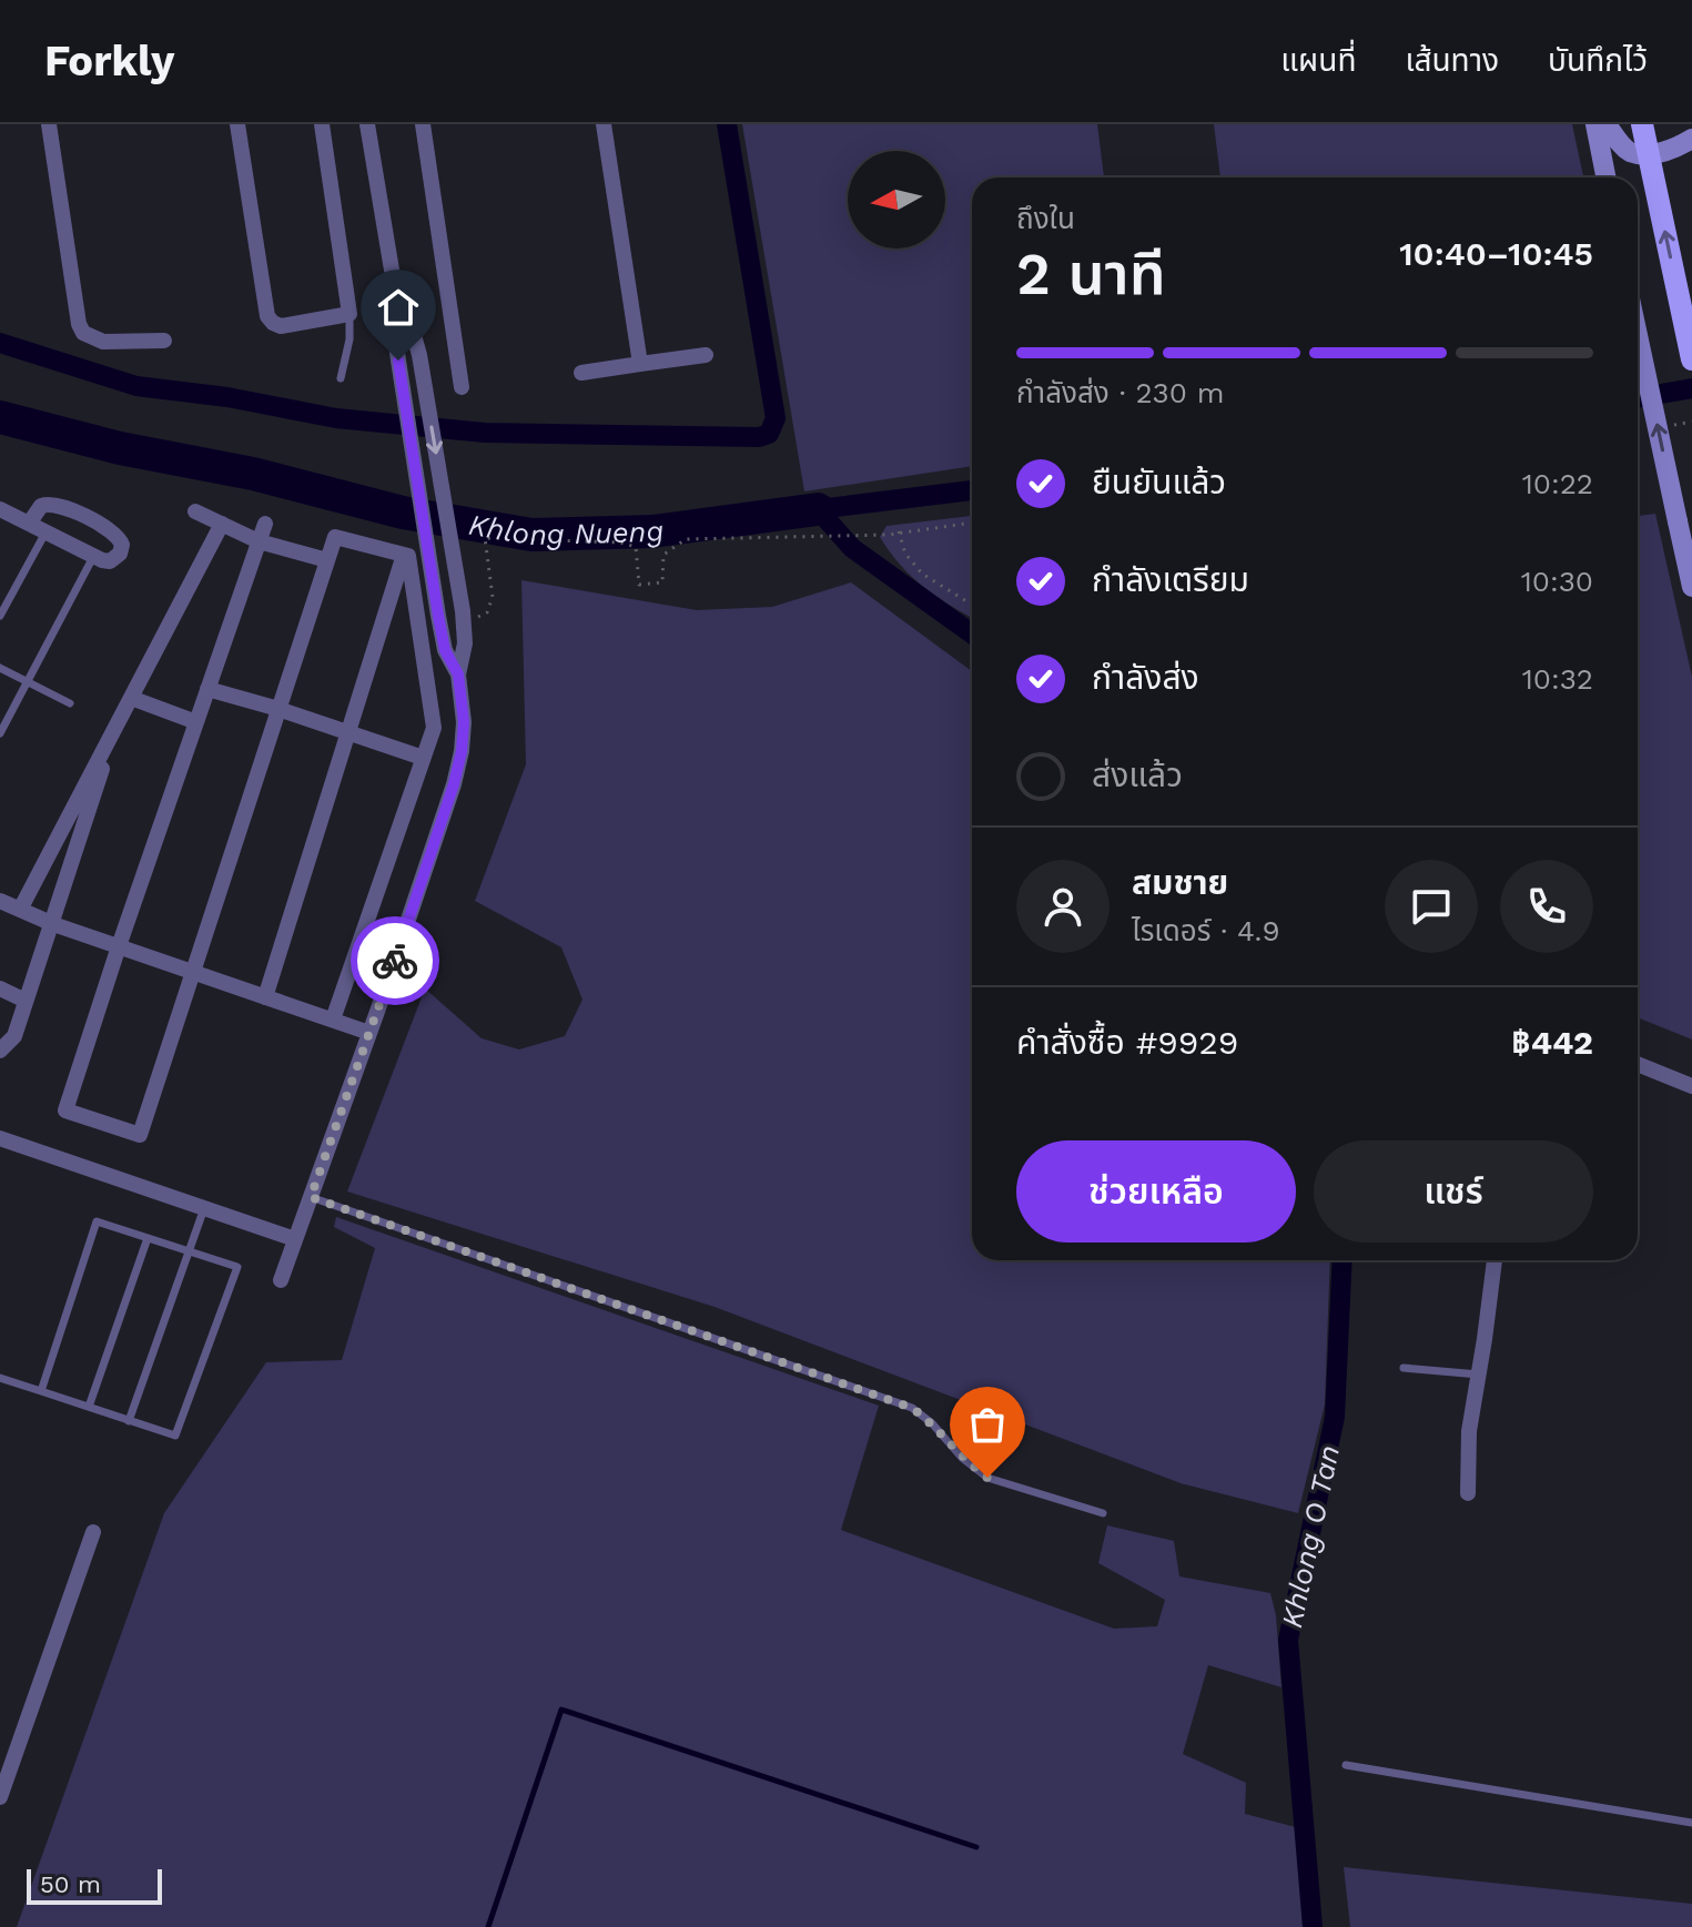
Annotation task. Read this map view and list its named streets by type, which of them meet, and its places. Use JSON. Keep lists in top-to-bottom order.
{
  "water": ["Khlong Nueng", "Khlong O Tan"],
  "scale_bar": "50 m",
  "north": "left",
  "page": {
    "header": "Forkly",
    "nav": ["แผนที่", "เส้นทาง", "บันทึกไว้"],
    "heading": ["2 นาที", "ถึงใน", "10:40–10:45"],
    "panel": [
      "สมชาย",
      "ไรเดอร์ · 4.9",
      "คำสั่งซื้อ #9929",
      "฿442"
    ],
    "bar": "กำลังส่ง · 230 m",
    "list": [
      ["ยืนยันแล้ว", "10:22"],
      ["กำลังเตรียม", "10:30"],
      ["กำลังส่ง", "10:32"],
      "ส่งแล้ว"
    ],
    "buttons": ["ช่วยเหลือ", "แชร์"],
    "scale": "50 m"
  }
}
